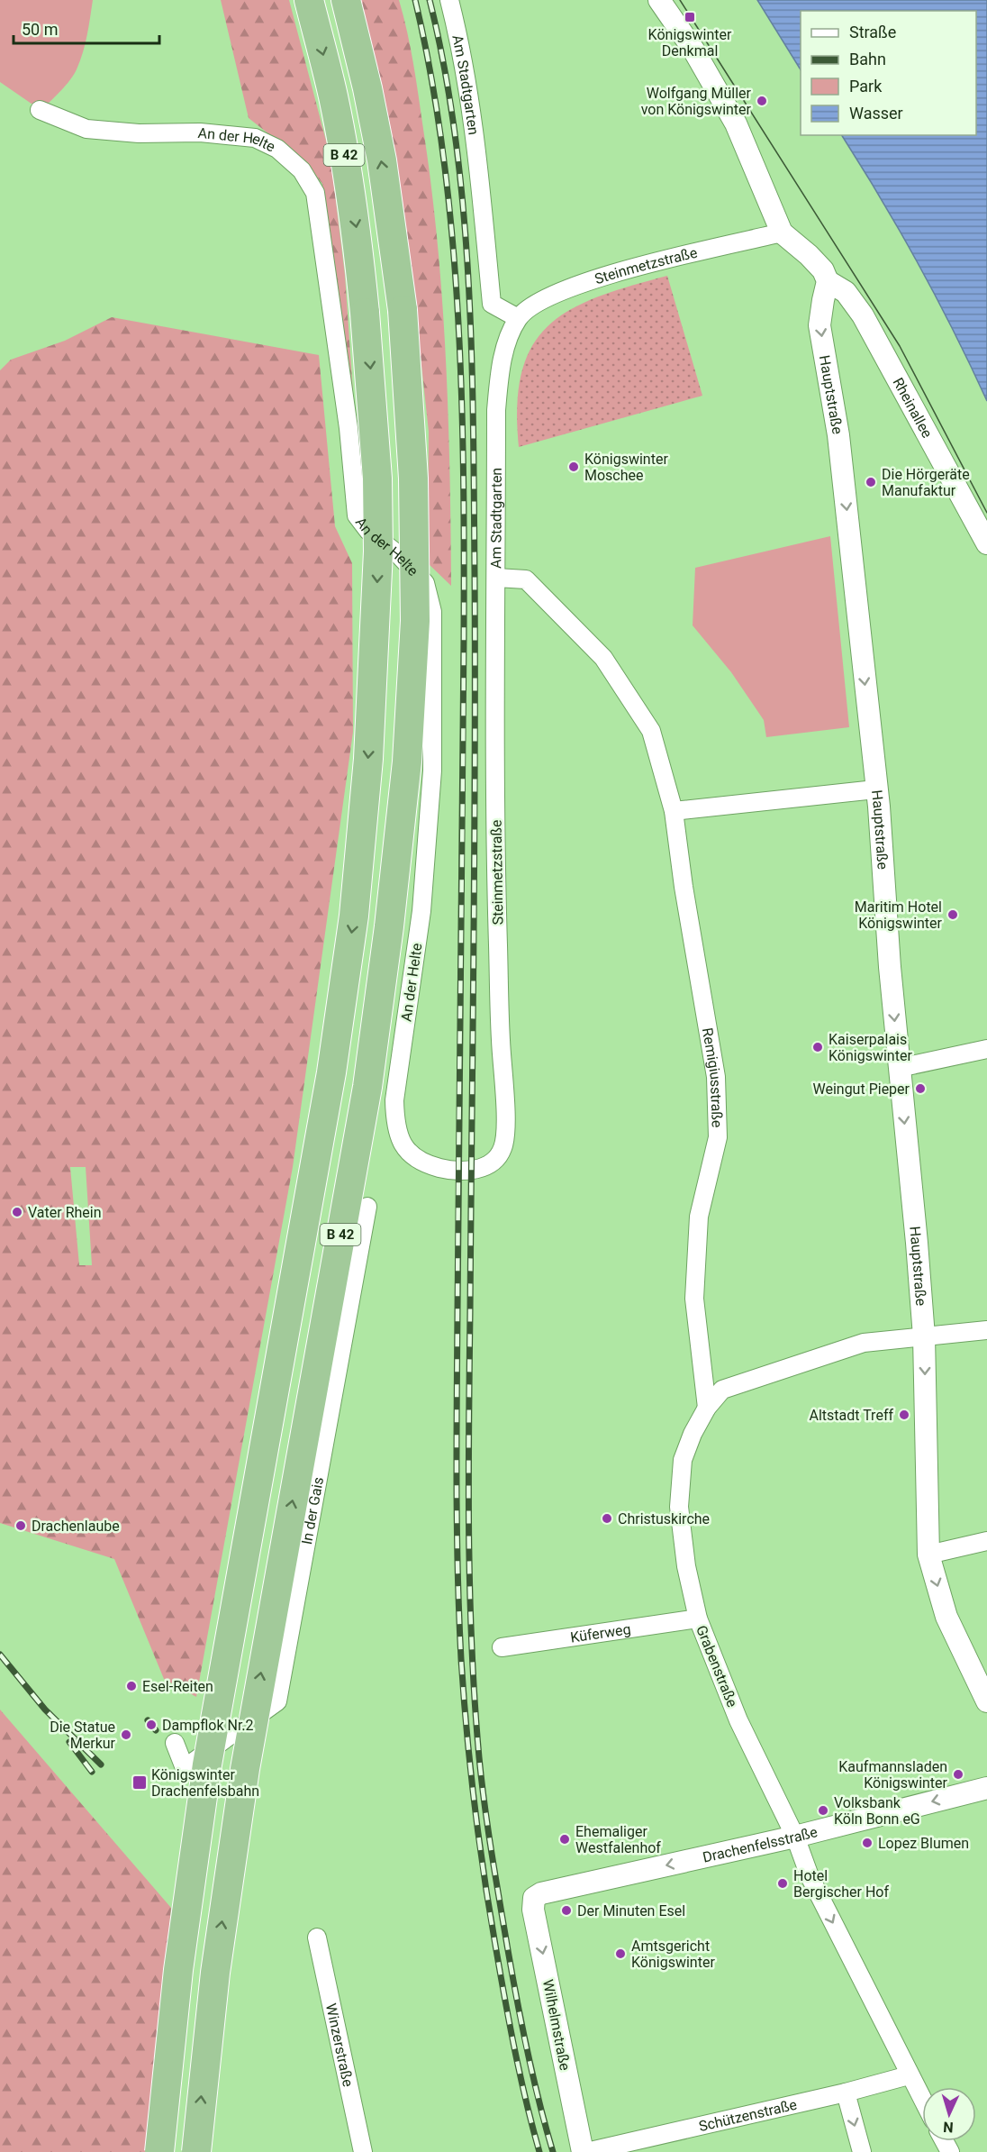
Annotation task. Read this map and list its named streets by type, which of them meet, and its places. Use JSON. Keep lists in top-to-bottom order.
{
  "streets": {
    "highway": ["B 42"],
    "street": [
      "Am Stadtgarten",
      "An der Helte",
      "Steinmetzstraße",
      "Hauptstraße",
      "Rheinallee",
      "Remigiusstraße",
      "In der Gais",
      "Küferweg",
      "Grabenstraße",
      "Drachenfelsstraße",
      "Wilhelmstraße",
      "Winzerstraße",
      "Schützenstraße"
    ]
  },
  "crossings": [
    ["Am Stadtgarten", "Steinmetzstraße"],
    ["Am Stadtgarten", "Remigiusstraße"],
    ["An der Helte", "Steinmetzstraße"],
    ["Hauptstraße", "Rheinallee"],
    ["Hauptstraße", "Grabenstraße"],
    ["Remigiusstraße", "Grabenstraße"],
    ["Küferweg", "Grabenstraße"],
    ["Grabenstraße", "Drachenfelsstraße"],
    ["Grabenstraße", "Schützenstraße"],
    ["Drachenfelsstraße", "Wilhelmstraße"],
    ["Wilhelmstraße", "Schützenstraße"]
  ],
  "one_way": ["Hauptstraße", "Drachenfelsstraße", "Wilhelmstraße"],
  "places": {
    "transit": ["Königswinter Denkmal", "Königswinter Drachenfelsbahn"],
    "other": [
      "Wolfgang Müller von Königswinter",
      "Königswinter Moschee",
      "Die Hörgeräte Manufaktur",
      "Maritim Hotel Königswinter",
      "Kaiserpalais Königswinter",
      "Weingut Pieper",
      "Vater Rhein",
      "Altstadt Treff",
      "Christuskirche",
      "Drachenlaube",
      "Esel-Reiten",
      "Dampflok Nr.2",
      "Die Statue Merkur",
      "Kaufmannsladen Königswinter",
      "Volksbank Köln Bonn eG",
      "Ehemaliger Westfalenhof",
      "Lopez Blumen",
      "Hotel Bergischer Hof",
      "Der Minuten Esel",
      "Amtsgericht Königswinter"
    ]
  },
  "legend": [
    "Straße",
    "Bahn",
    "Park",
    "Wasser"
  ],
  "scale_bar": "50 m",
  "north": "bottom"
}
